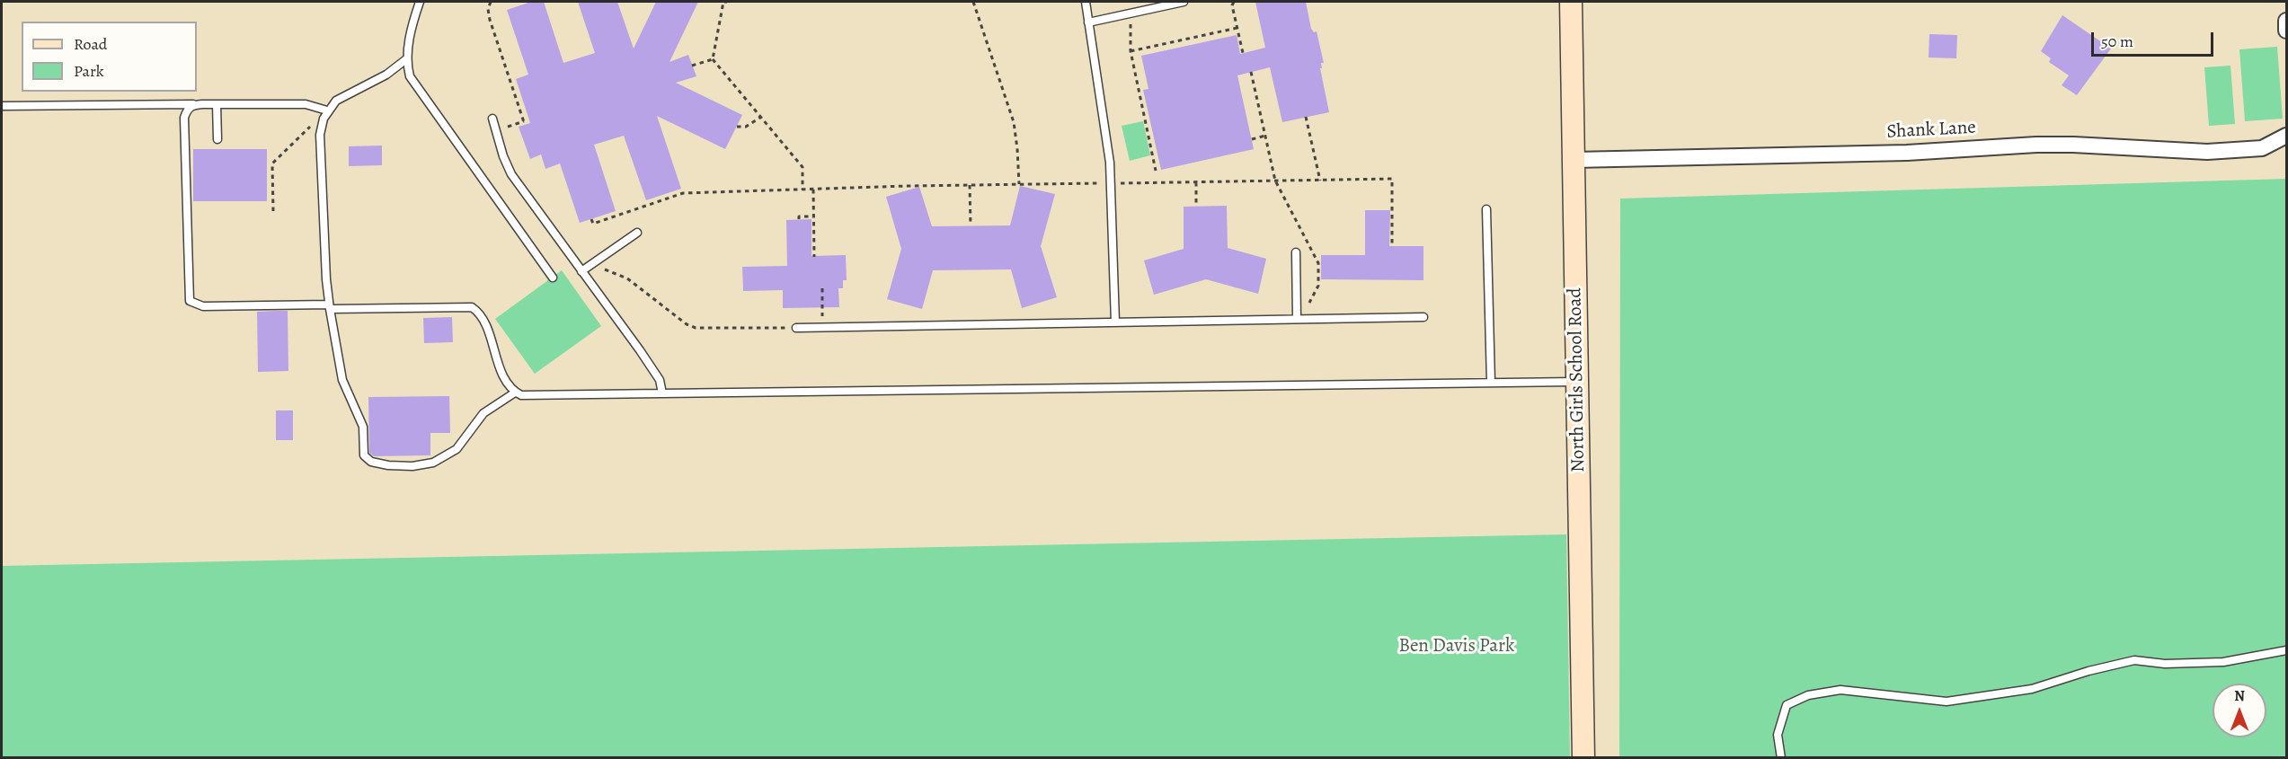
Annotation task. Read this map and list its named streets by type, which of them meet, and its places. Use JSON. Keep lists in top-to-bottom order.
{
  "streets": {
    "main road": ["North Girls School Road"],
    "street": ["Shank Lane"]
  },
  "crossings": [
    ["Shank Lane", "North Girls School Road"]
  ],
  "parks": ["Ben Davis Park"],
  "legend": ["Road", "Park"],
  "scale_bar": "50 m",
  "north": "top"
}
